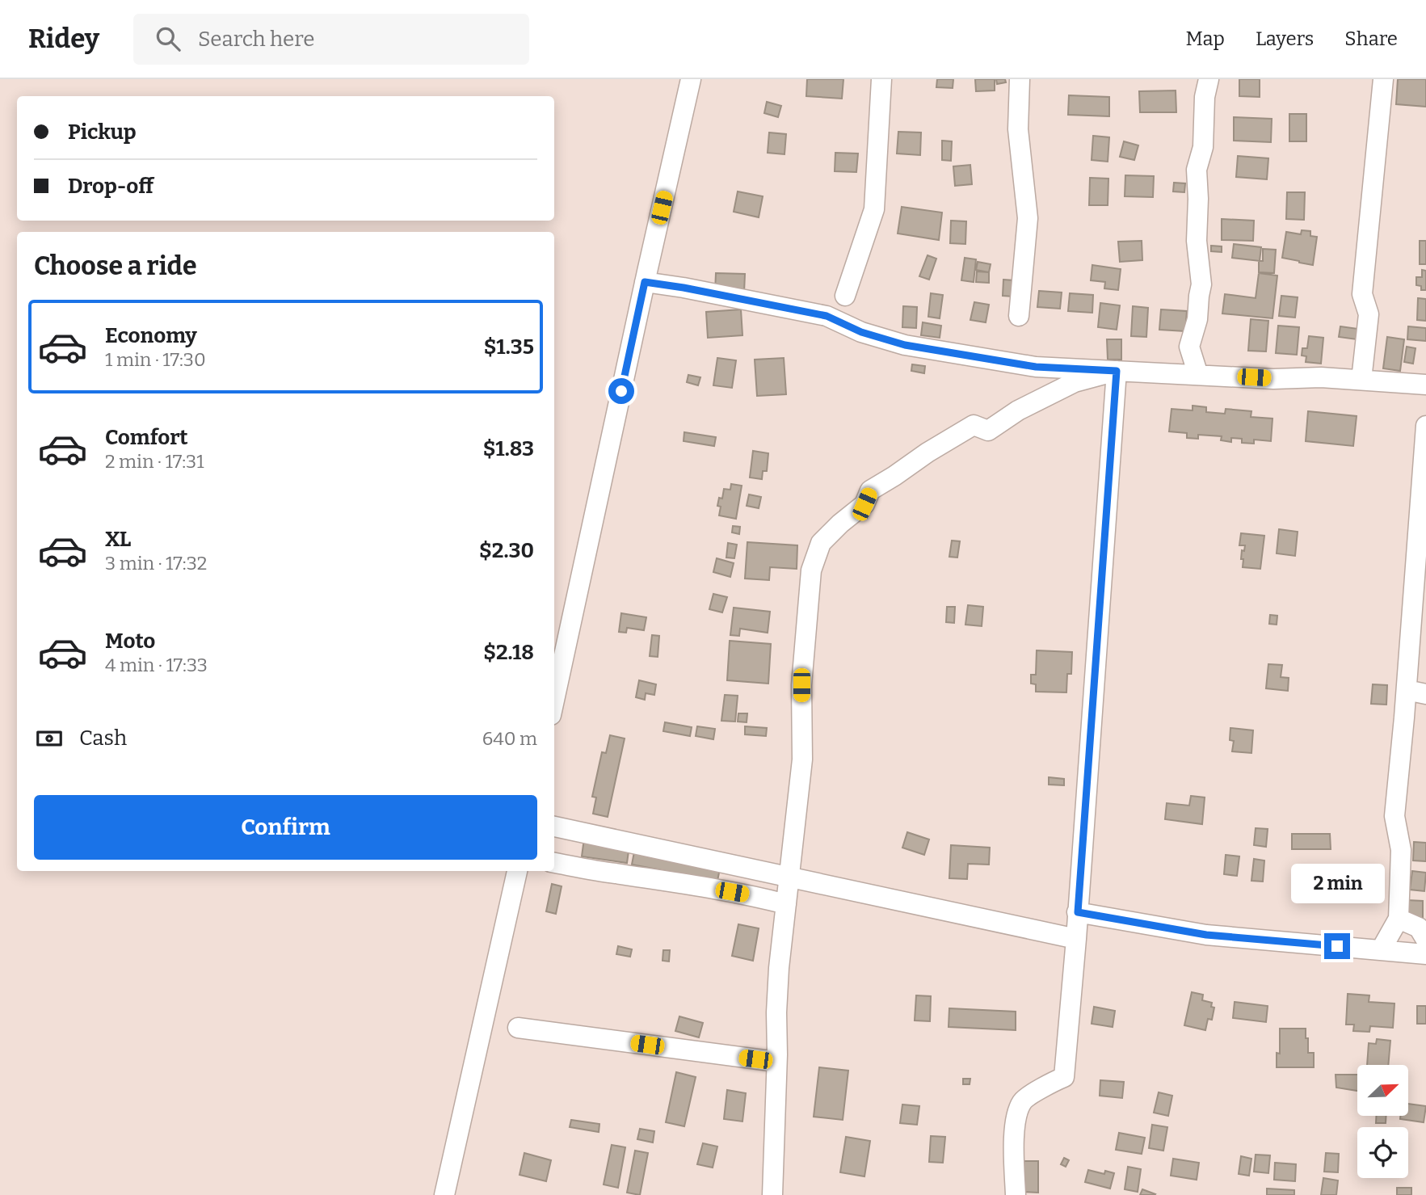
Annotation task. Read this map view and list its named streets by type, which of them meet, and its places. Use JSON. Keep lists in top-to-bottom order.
{
  "north": "top right",
  "page": {
    "header": "Ridey",
    "search": "Search here",
    "nav": ["Map", "Layers", "Share"],
    "banner": ["Pickup", "Drop-off"],
    "heading": "Choose a ride",
    "list": [
      {
        "name": "Economy",
        "note": "1 min · 17:30",
        "value": "$1.35"
      },
      {
        "name": "Comfort",
        "note": "2 min · 17:31",
        "value": "$1.83"
      },
      {
        "name": "XL",
        "note": "3 min · 17:32",
        "value": "$2.30"
      },
      {
        "name": "Moto",
        "note": "4 min · 17:33",
        "value": "$2.18"
      }
    ],
    "pay": ["Cash", "640 m"],
    "buttons": "Confirm",
    "bubble": "2 min"
  }
}
